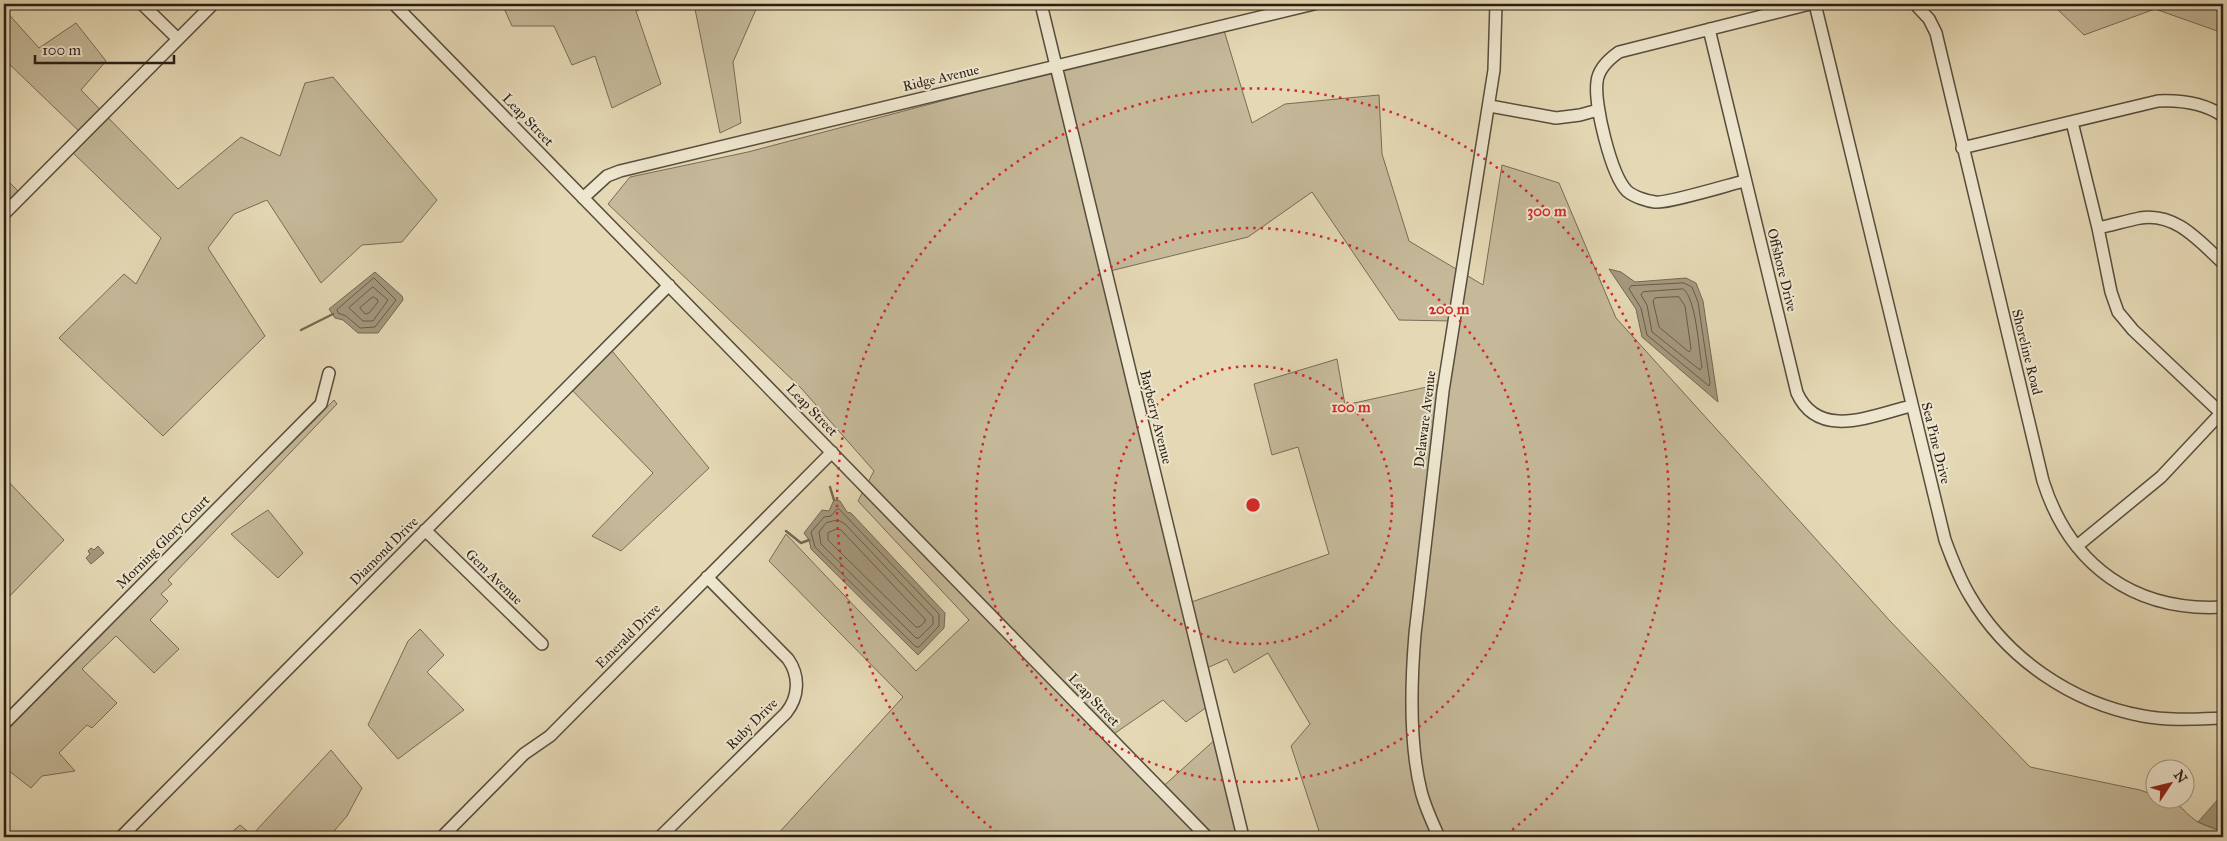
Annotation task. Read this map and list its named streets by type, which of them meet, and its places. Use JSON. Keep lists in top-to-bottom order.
{
  "streets": {
    "street": [
      "Ridge Avenue",
      "Leap Street",
      "Offshore Drive",
      "Shoreline Road",
      "Bayberry Avenue",
      "Delaware Avenue",
      "Sea Pine Drive",
      "Morning Glory Court",
      "Diamond Drive",
      "Gem Avenue",
      "Emerald Drive",
      "Ruby Drive"
    ]
  },
  "crossings": [
    ["Ridge Avenue", "Leap Street"],
    ["Ridge Avenue", "Bayberry Avenue"],
    ["Leap Street", "Diamond Drive"],
    ["Leap Street", "Emerald Drive"],
    ["Offshore Drive", "Sea Pine Drive"],
    ["Diamond Drive", "Gem Avenue"],
    ["Emerald Drive", "Ruby Drive"]
  ],
  "scale_bar": "100 m",
  "north": "top right",
  "rings": ["300 m", "200 m", "100 m"]
}
